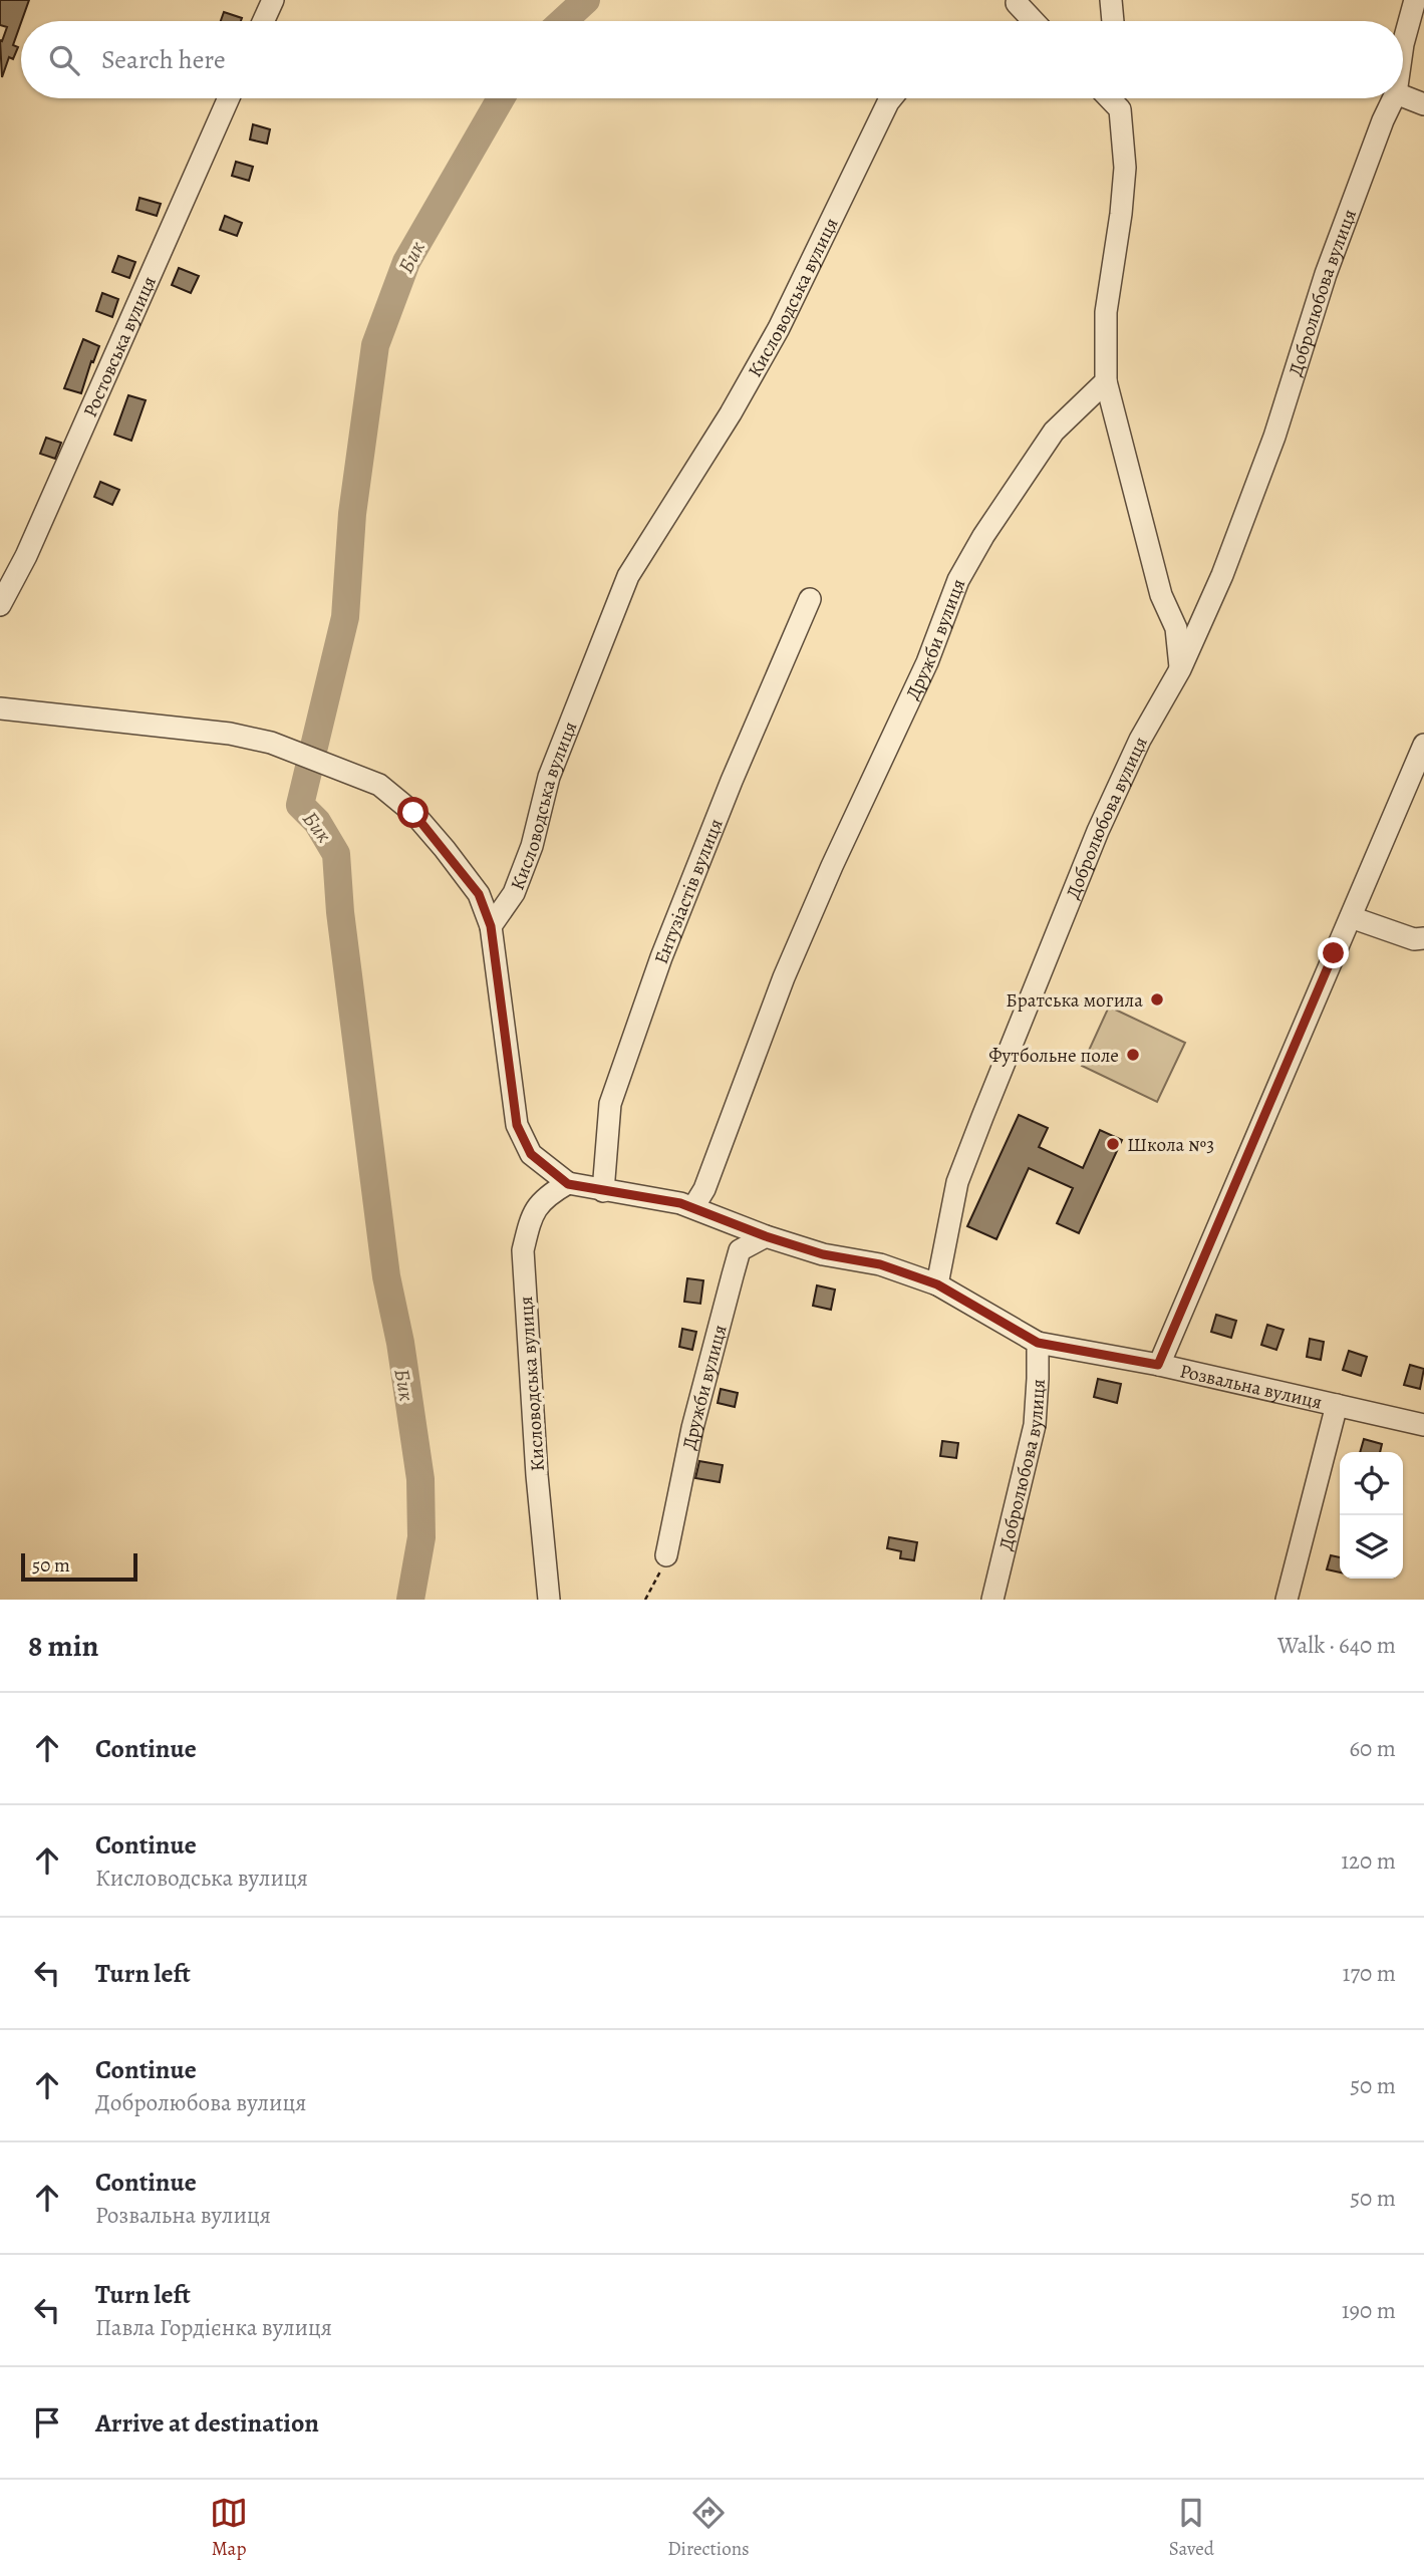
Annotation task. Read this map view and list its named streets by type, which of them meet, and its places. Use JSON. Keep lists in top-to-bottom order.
{
  "streets": {
    "street": [
      "Добролюбова вулиця",
      "Кисловодська вулиця",
      "Ростовська вулиця",
      "Дружби вулиця",
      "Ентузіастів вулиця",
      "Розвальна вулиця"
    ]
  },
  "crossings": [
    ["Добролюбова вулиця", "Розвальна вулиця"]
  ],
  "water": ["Бик"],
  "places": ["Братська могила", "Футбольне поле", "Школа №3"],
  "scale_bar": "50 m",
  "page": {
    "search": "Search here",
    "scale": "50 m",
    "heading": ["8 min", "Walk · 640 m"],
    "list": [
      ["Continue", "60 m"],
      ["Continue", "Кисловодська вулиця", "120 m"],
      ["Turn left", "170 m"],
      ["Continue", "Добролюбова вулиця", "50 m"],
      ["Continue", "Розвальна вулиця", "50 m"],
      ["Turn left", "Павла Гордієнка вулиця", "190 m"],
      "Arrive at destination"
    ],
    "nav": ["Map", "Directions", "Saved"]
  }
}
